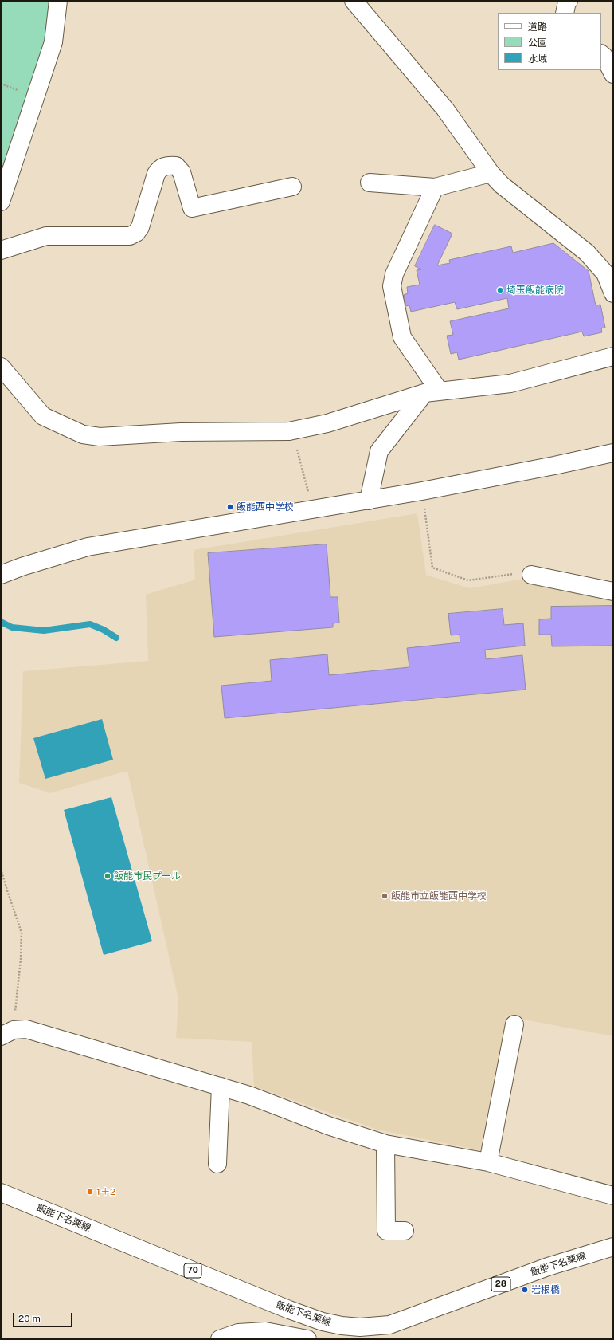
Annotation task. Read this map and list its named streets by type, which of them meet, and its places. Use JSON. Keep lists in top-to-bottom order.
{
  "streets": {
    "street": ["飯能下名栗線", "70", "28"]
  },
  "places": [
    "埼玉飯能病院",
    "飯能西中学校",
    "飯能市民プール",
    "飯能市立飯能西中学校",
    "1＋2",
    "岩根橋"
  ],
  "legend": ["道路", "公園", "水域"],
  "scale_bar": "20 m"
}
